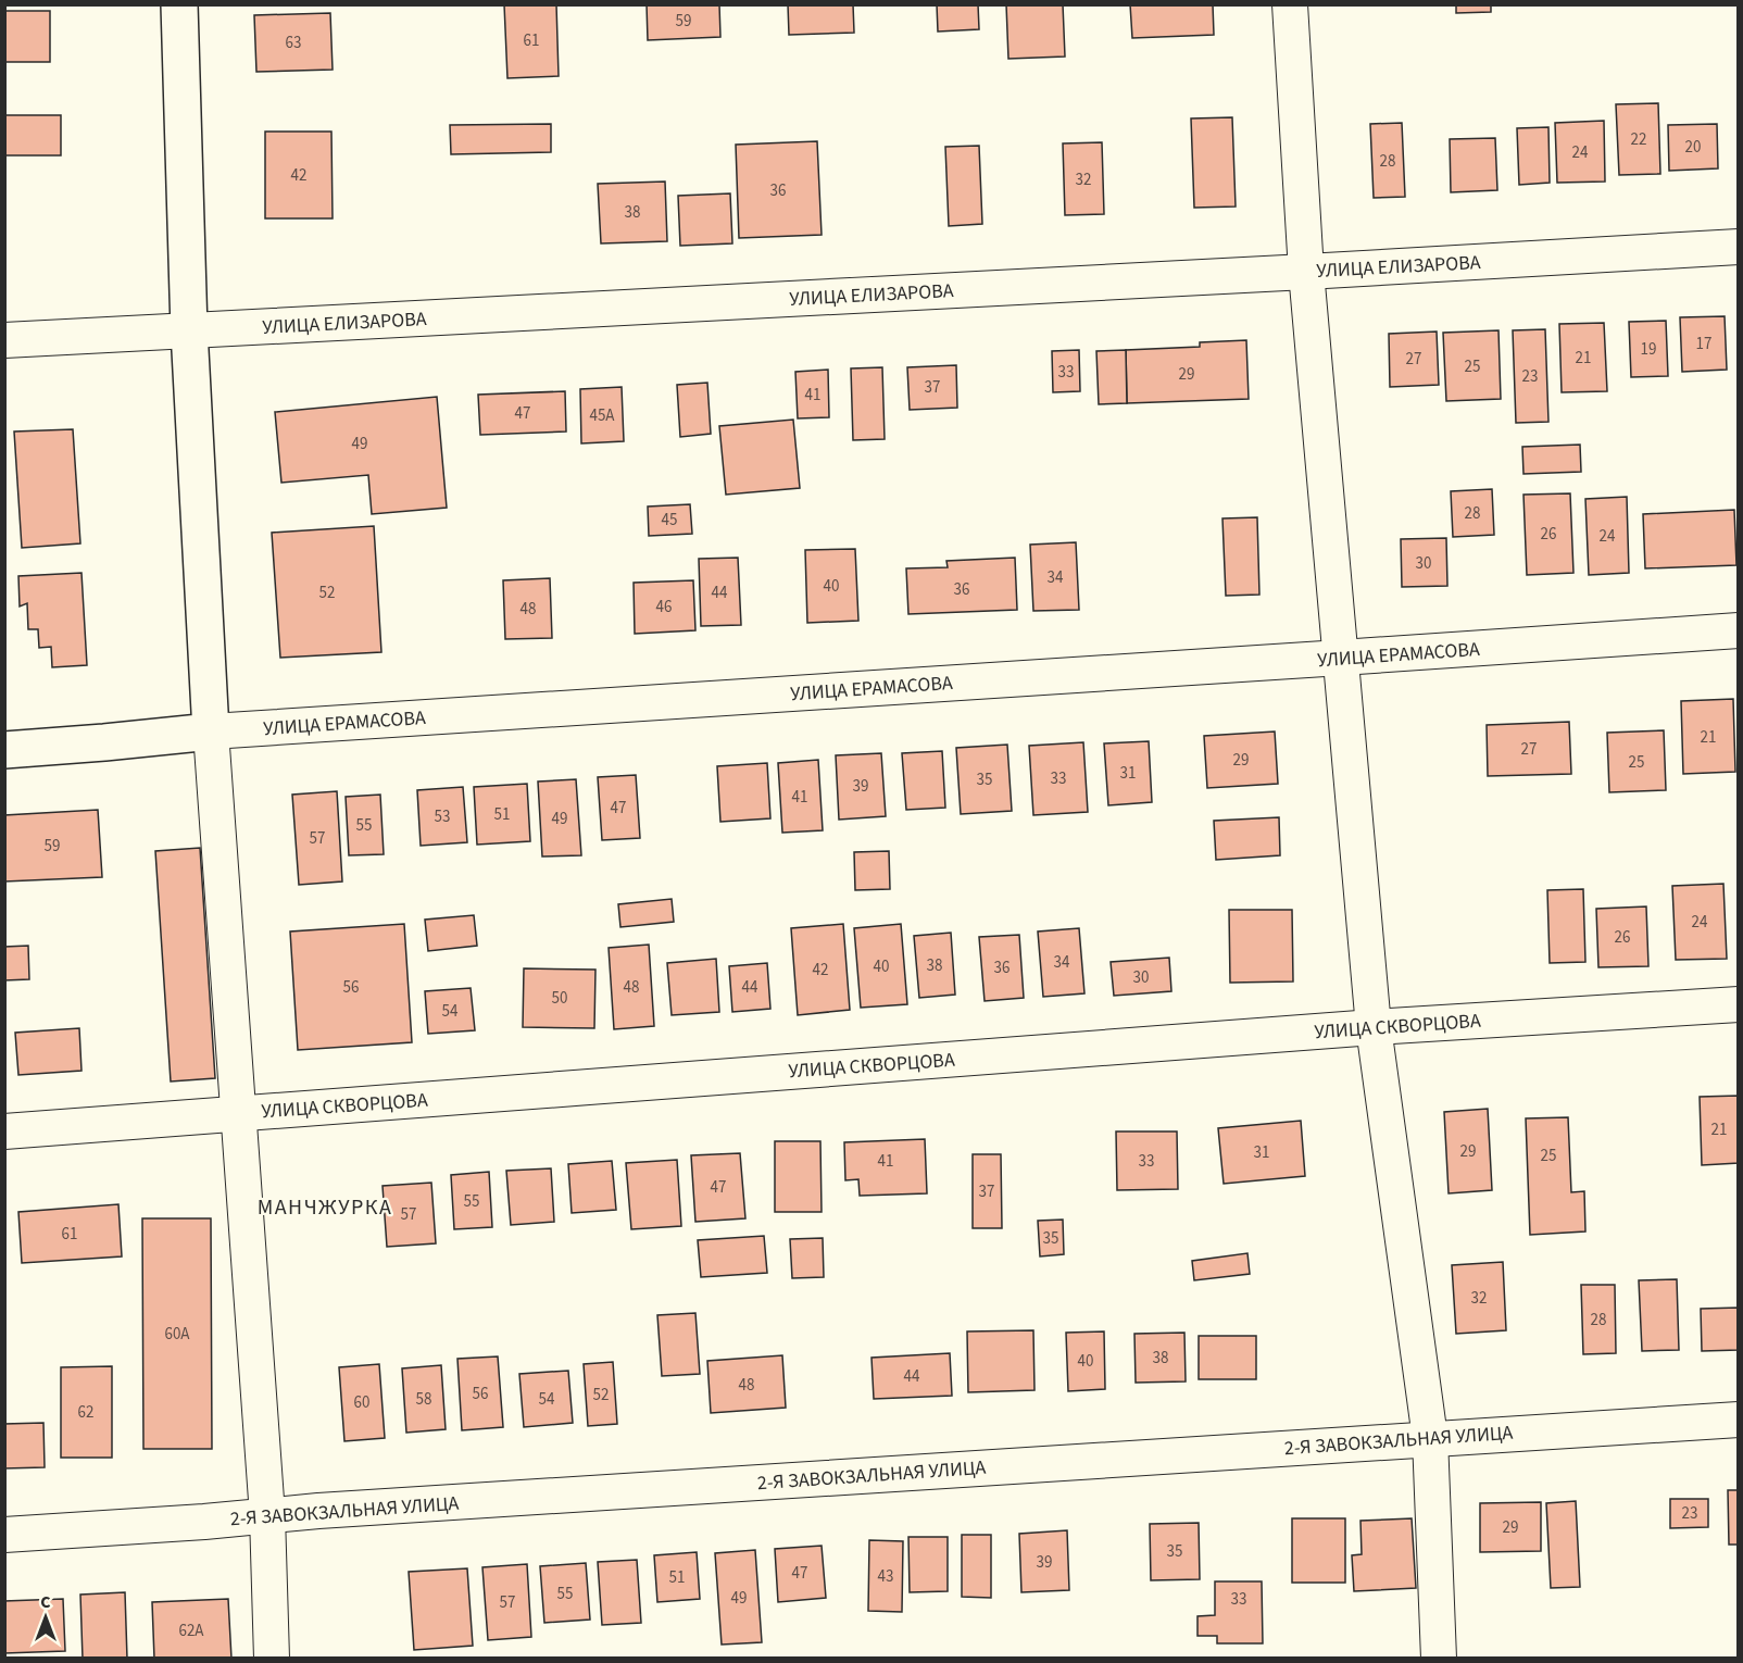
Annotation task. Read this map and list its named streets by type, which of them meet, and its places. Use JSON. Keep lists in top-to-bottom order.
{
  "streets": {
    "main road": ["УЛИЦА ЕРАМАСОВА"],
    "street": ["УЛИЦА ЕЛИЗАРОВА", "УЛИЦА СКВОРЦОВА", "2-Я ЗАВОКЗАЛЬНАЯ УЛИЦА"]
  },
  "districts": ["МАНЧЖУРКА"],
  "house_numbers": [
    "59",
    "61",
    "63",
    "22",
    "20",
    "24",
    "28",
    "42",
    "32",
    "36",
    "38",
    "17",
    "19",
    "21",
    "27",
    "25",
    "33",
    "29",
    "23",
    "37",
    "41",
    "47",
    "45А",
    "49",
    "28",
    "45",
    "26",
    "24",
    "30",
    "34",
    "40",
    "36",
    "52",
    "44",
    "46",
    "48",
    "21",
    "27",
    "29",
    "25",
    "31",
    "33",
    "35",
    "39",
    "41",
    "47",
    "51",
    "53",
    "49",
    "55",
    "57",
    "59",
    "24",
    "26",
    "34",
    "38",
    "40",
    "36",
    "42",
    "30",
    "56",
    "48",
    "44",
    "50",
    "54",
    "21",
    "29",
    "31",
    "25",
    "41",
    "33",
    "47",
    "37",
    "55",
    "57",
    "61",
    "35",
    "32",
    "28",
    "60А",
    "38",
    "40",
    "44",
    "48",
    "56",
    "52",
    "58",
    "54",
    "60",
    "62",
    "23",
    "29",
    "35",
    "39",
    "47",
    "43",
    "51",
    "55",
    "49",
    "33",
    "57",
    "62А"
  ],
  "north": "top"
}
